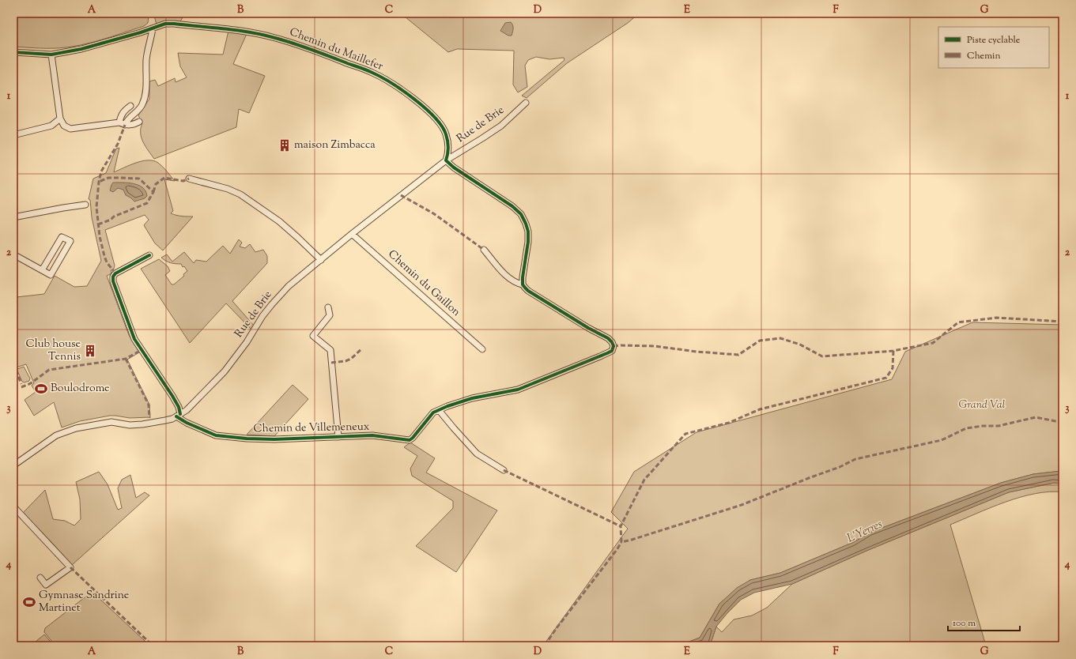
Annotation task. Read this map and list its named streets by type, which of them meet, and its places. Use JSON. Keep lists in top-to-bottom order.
{
  "streets": {
    "street": [
      "Chemin du Maillefer",
      "Rue de Brie",
      "Chemin du Gaillon",
      "Chemin de Villemeneux"
    ]
  },
  "crossings": [
    ["Chemin du Maillefer", "Rue de Brie"],
    ["Rue de Brie", "Chemin du Gaillon"],
    ["Rue de Brie", "Chemin de Villemeneux"]
  ],
  "water": ["L'Yerres"],
  "parks": ["Grand Val"],
  "places": {
    "building": ["maison Zimbacca", "Club house Tennis"],
    "sports": ["Boulodrome", "Gymnase Sandrine Martinet"]
  },
  "legend": ["Piste cyclable", "Chemin"],
  "scale_bar": "100 m",
  "grid": {
    "columns": [
      "A",
      "B",
      "C",
      "D",
      "E",
      "F",
      "G"
    ],
    "rows": [
      "1",
      "2",
      "3",
      "4"
    ]
  }
}
